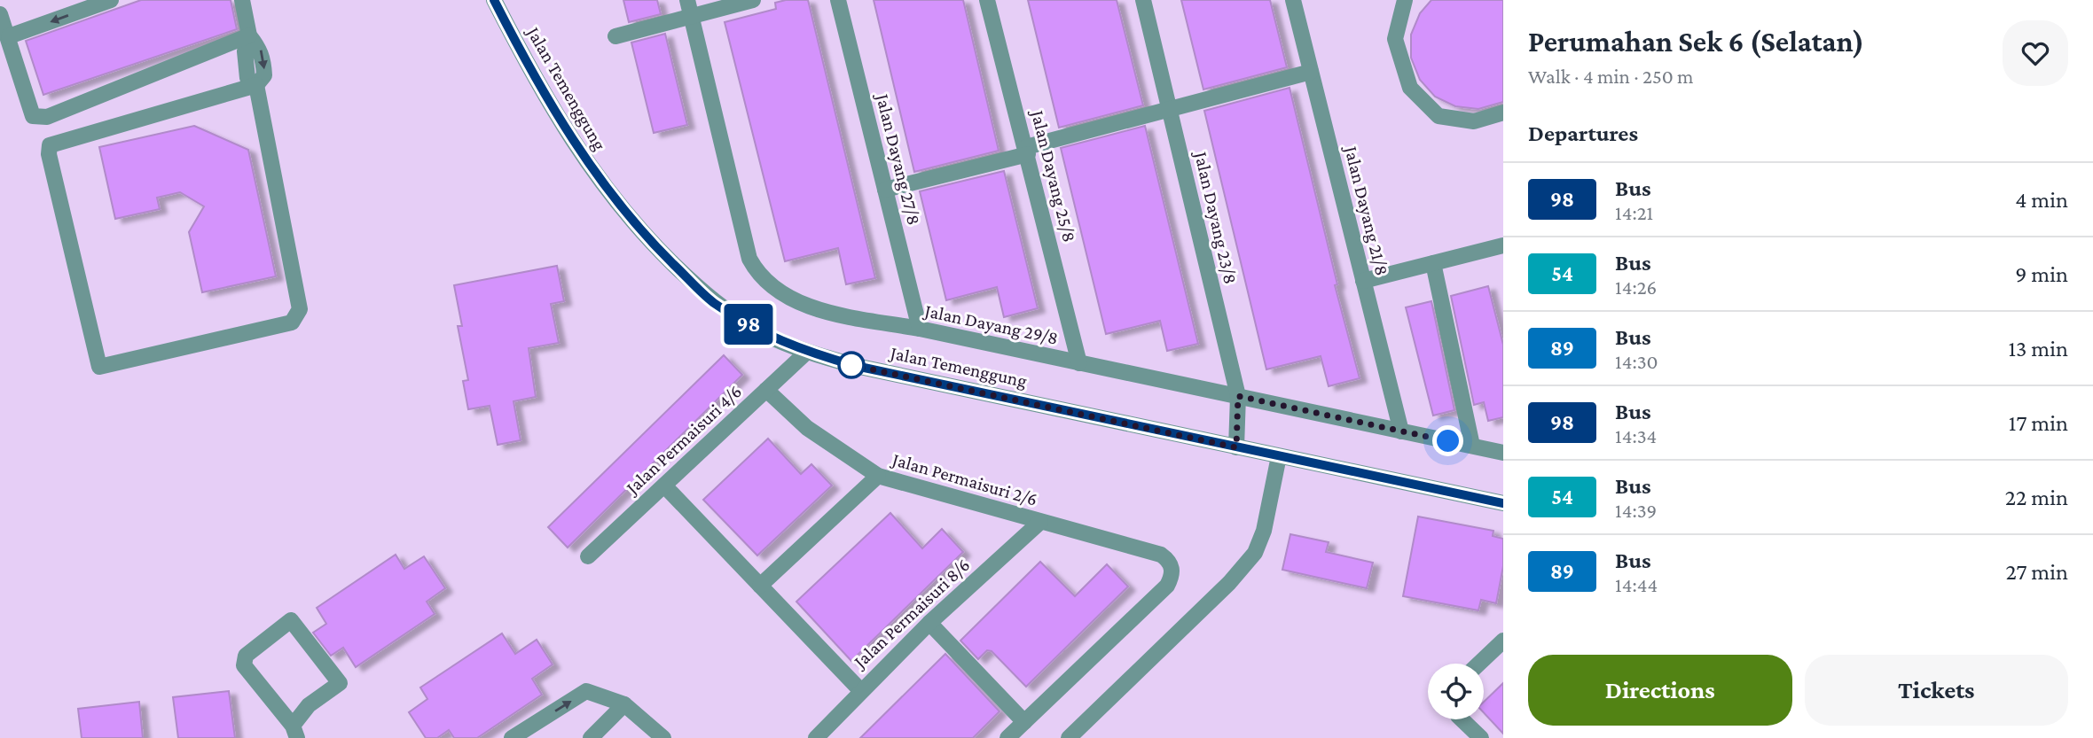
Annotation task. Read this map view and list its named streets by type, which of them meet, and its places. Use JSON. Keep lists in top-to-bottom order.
{
  "streets": {
    "street": [
      "Jalan Temenggung",
      "Jalan Dayang 27/8",
      "Jalan Dayang 25/8",
      "Jalan Dayang 21/8",
      "Jalan Dayang 23/8",
      "Jalan Dayang 29/8",
      "Jalan Permaisuri 4/6",
      "Jalan Permaisuri 2/6",
      "Jalan Permaisuri 8/6"
    ]
  },
  "crossings": [
    ["Jalan Temenggung", "Jalan Dayang 23/8"],
    ["Jalan Temenggung", "Jalan Permaisuri 4/6"],
    ["Jalan Dayang 27/8", "Jalan Dayang 29/8"],
    ["Jalan Dayang 25/8", "Jalan Dayang 29/8"],
    ["Jalan Dayang 21/8", "Jalan Dayang 29/8"],
    ["Jalan Dayang 23/8", "Jalan Dayang 29/8"],
    ["Jalan Permaisuri 4/6", "Jalan Permaisuri 2/6"],
    ["Jalan Permaisuri 2/6", "Jalan Permaisuri 8/6"]
  ],
  "lines": ["bus line 98"],
  "page": {
    "on_map": "98",
    "heading": [
      ["Perumahan Sek 6 (Selatan)", "Walk · 4 min · 250 m"],
      "Departures"
    ],
    "list": [
      {
        "mark": "98",
        "name": "Bus",
        "note": "14:21",
        "value": "4 min"
      },
      {
        "mark": "54",
        "name": "Bus",
        "note": "14:26",
        "value": "9 min"
      },
      {
        "mark": "89",
        "name": "Bus",
        "note": "14:30",
        "value": "13 min"
      },
      {
        "mark": "98",
        "name": "Bus",
        "note": "14:34",
        "value": "17 min"
      },
      {
        "mark": "54",
        "name": "Bus",
        "note": "14:39",
        "value": "22 min"
      },
      {
        "mark": "89",
        "name": "Bus",
        "note": "14:44",
        "value": "27 min"
      }
    ],
    "buttons": ["Directions", "Tickets"]
  }
}
